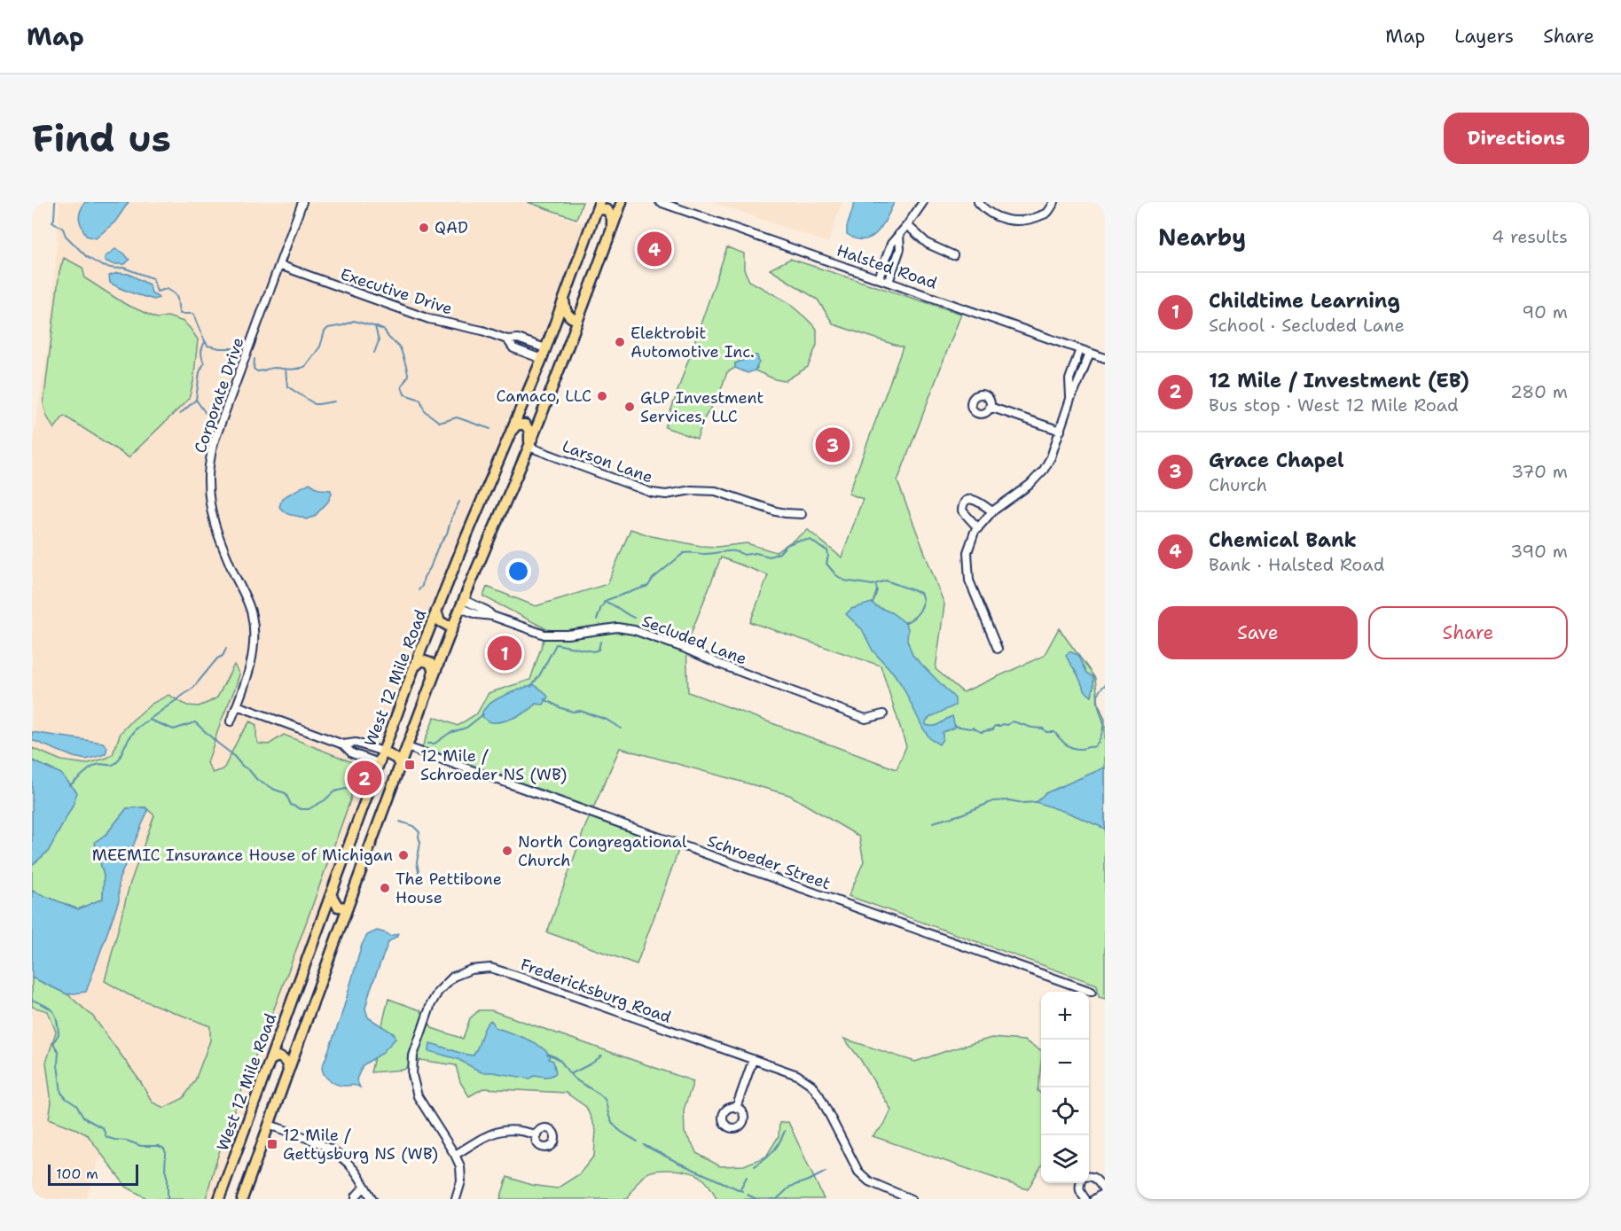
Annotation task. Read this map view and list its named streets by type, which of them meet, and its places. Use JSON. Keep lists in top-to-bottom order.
{
  "streets": {
    "main road": ["West 12 Mile Road"],
    "street": [
      "Halsted Road",
      "Executive Drive",
      "Corporate Drive",
      "Larson Lane",
      "Secluded Lane",
      "Schroeder Street",
      "Fredericksburg Road"
    ]
  },
  "crossings": [
    ["Executive Drive", "Corporate Drive"],
    ["Executive Drive", "West 12 Mile Road"]
  ],
  "places": {
    "other": [
      "QAD",
      "Elektrobit Automotive Inc.",
      "Camaco, LLC",
      "GLP Investment Services, LLC",
      "North Congregational Church",
      "MEEMIC Insurance House of Michigan",
      "The Pettibone House"
    ],
    "transit": ["12 Mile / Schroeder NS (WB)", "12 Mile / Gettysburg NS (WB)"]
  },
  "scale_bar": "100 m",
  "page": {
    "header": "Map",
    "nav": ["Map", "Layers", "Share"],
    "buttons": [
      "Directions",
      ["Save", "Share"]
    ],
    "title": "Find us",
    "heading": ["Nearby", "4 results"],
    "pins": [
      "4",
      "3",
      "1",
      "2"
    ],
    "list": [
      {
        "mark": "1",
        "name": "Childtime Learning",
        "note": "School · Secluded Lane",
        "value": "90 m"
      },
      {
        "mark": "2",
        "name": "12 Mile / Investment (EB)",
        "note": "Bus stop · West 12 Mile Road",
        "value": "280 m"
      },
      {
        "mark": "3",
        "name": "Grace Chapel",
        "note": "Church",
        "value": "370 m"
      },
      {
        "mark": "4",
        "name": "Chemical Bank",
        "note": "Bank · Halsted Road",
        "value": "390 m"
      }
    ],
    "map_buttons": ["+", "−"],
    "scale": "100 m"
  }
}
